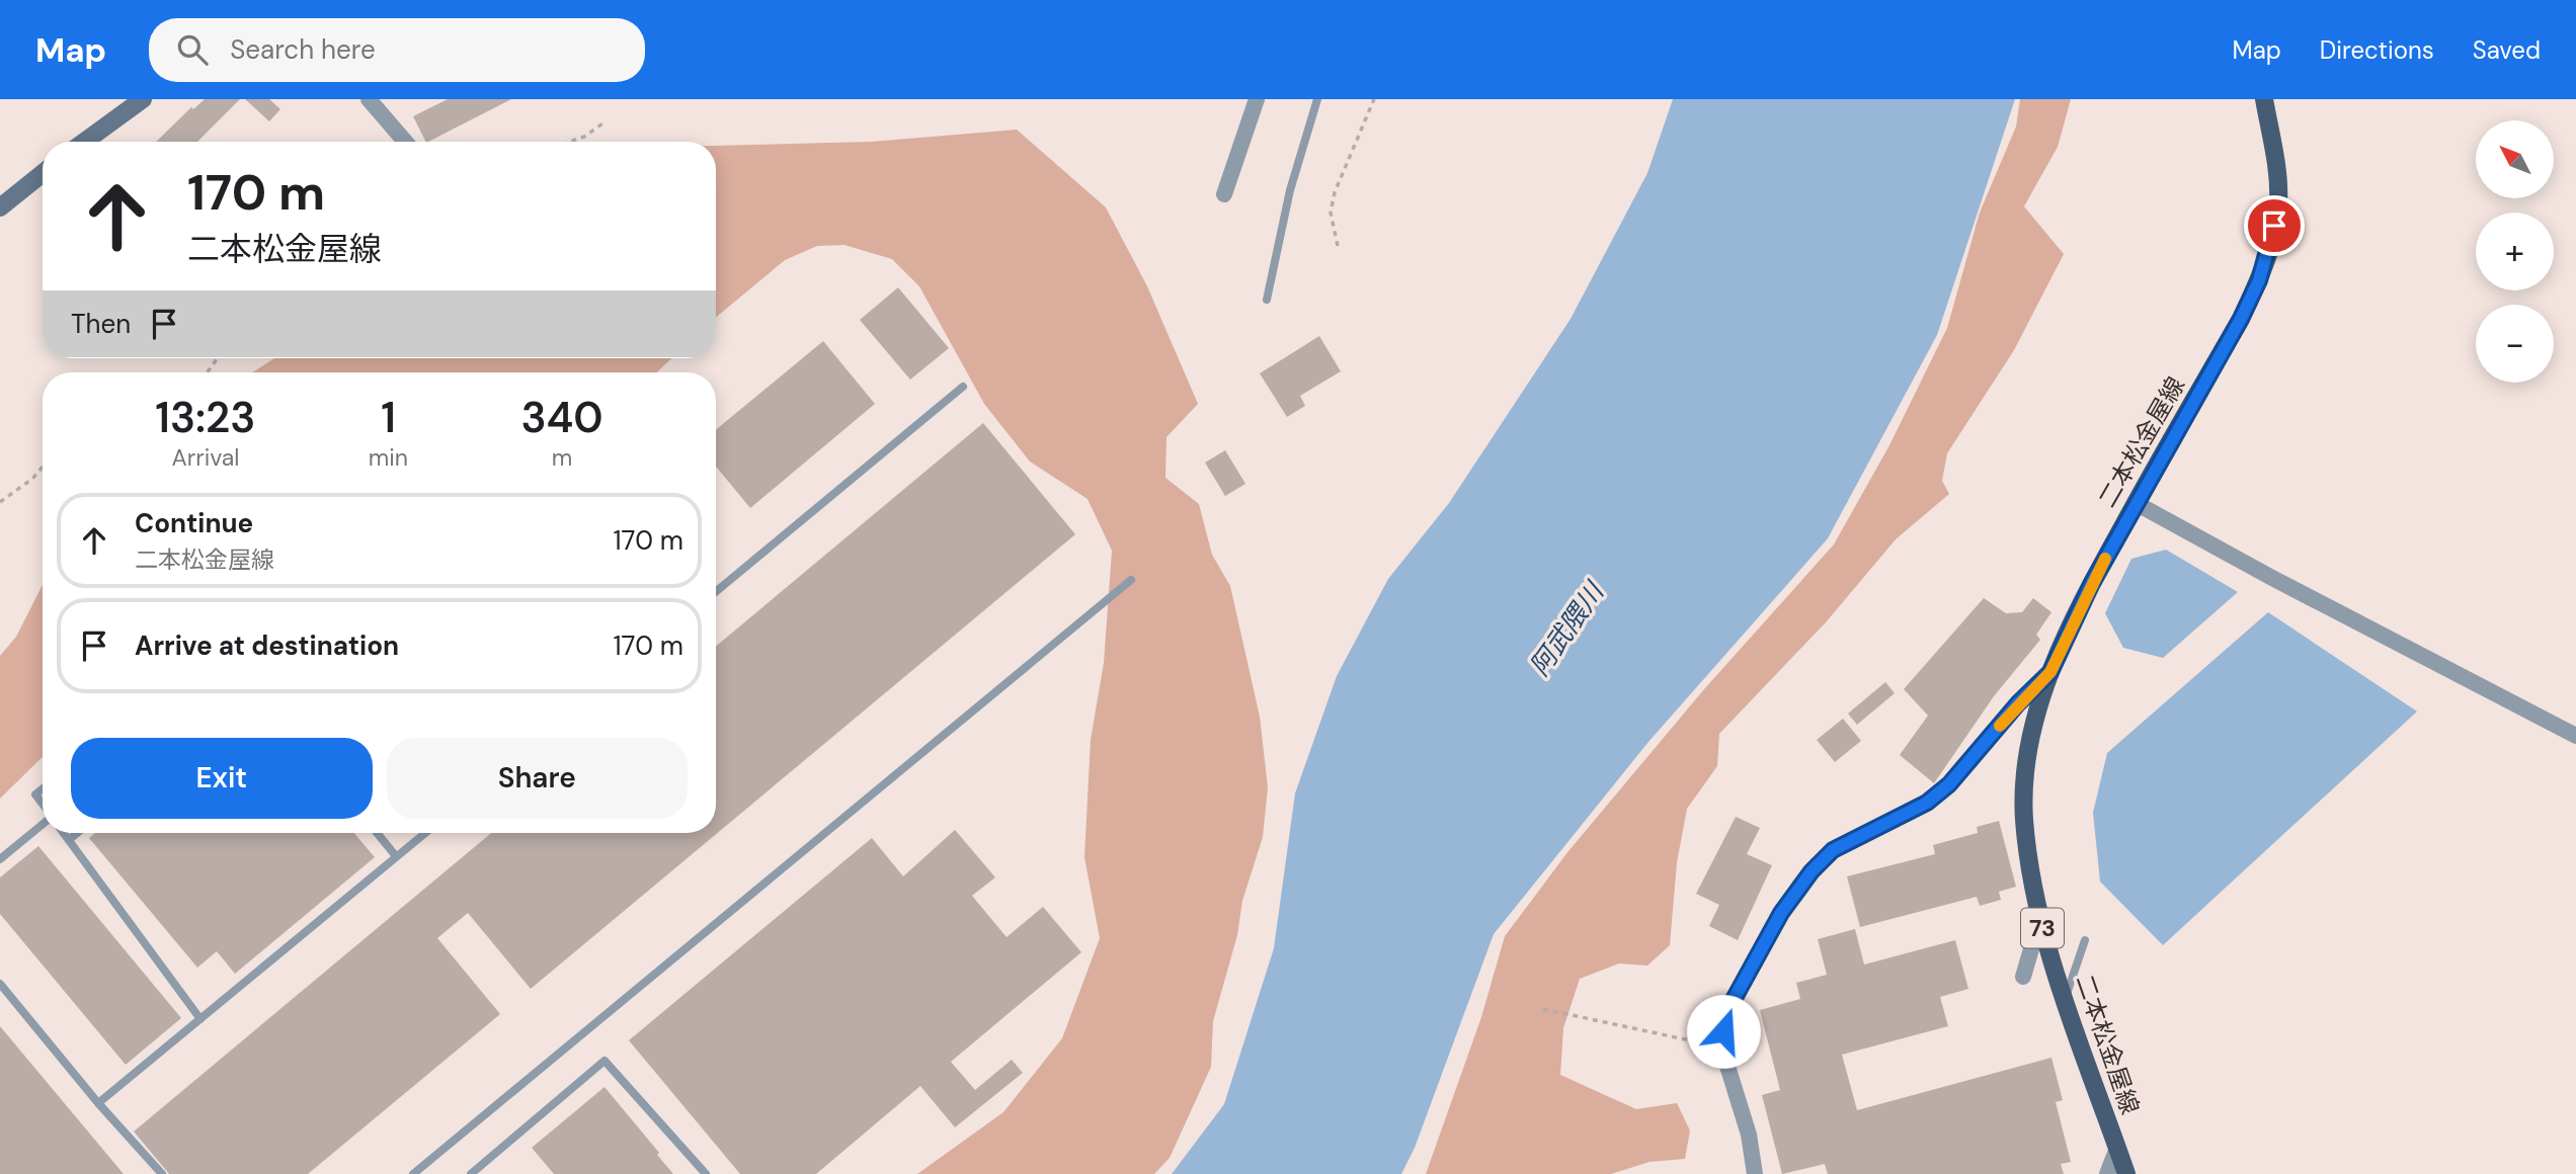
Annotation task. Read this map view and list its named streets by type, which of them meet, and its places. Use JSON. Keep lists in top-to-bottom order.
{
  "streets": {
    "main road": ["二本松金屋線", "73"]
  },
  "water": ["阿武隈川"],
  "north": "top left",
  "page": {
    "header": "Map",
    "search": "Search here",
    "nav": ["Map", "Directions", "Saved"],
    "map_buttons": ["+", "−"],
    "turn": ["170 m", "二本松金屋線"],
    "then": "Then",
    "eta": [
      "13:23",
      "Arrival",
      "1",
      "min",
      "340",
      "m"
    ],
    "list": [
      {
        "name": "Continue",
        "note": "二本松金屋線",
        "value": "170 m"
      },
      {
        "name": "Arrive at destination",
        "value": "170 m"
      }
    ],
    "buttons": ["Exit", "Share"]
  }
}
